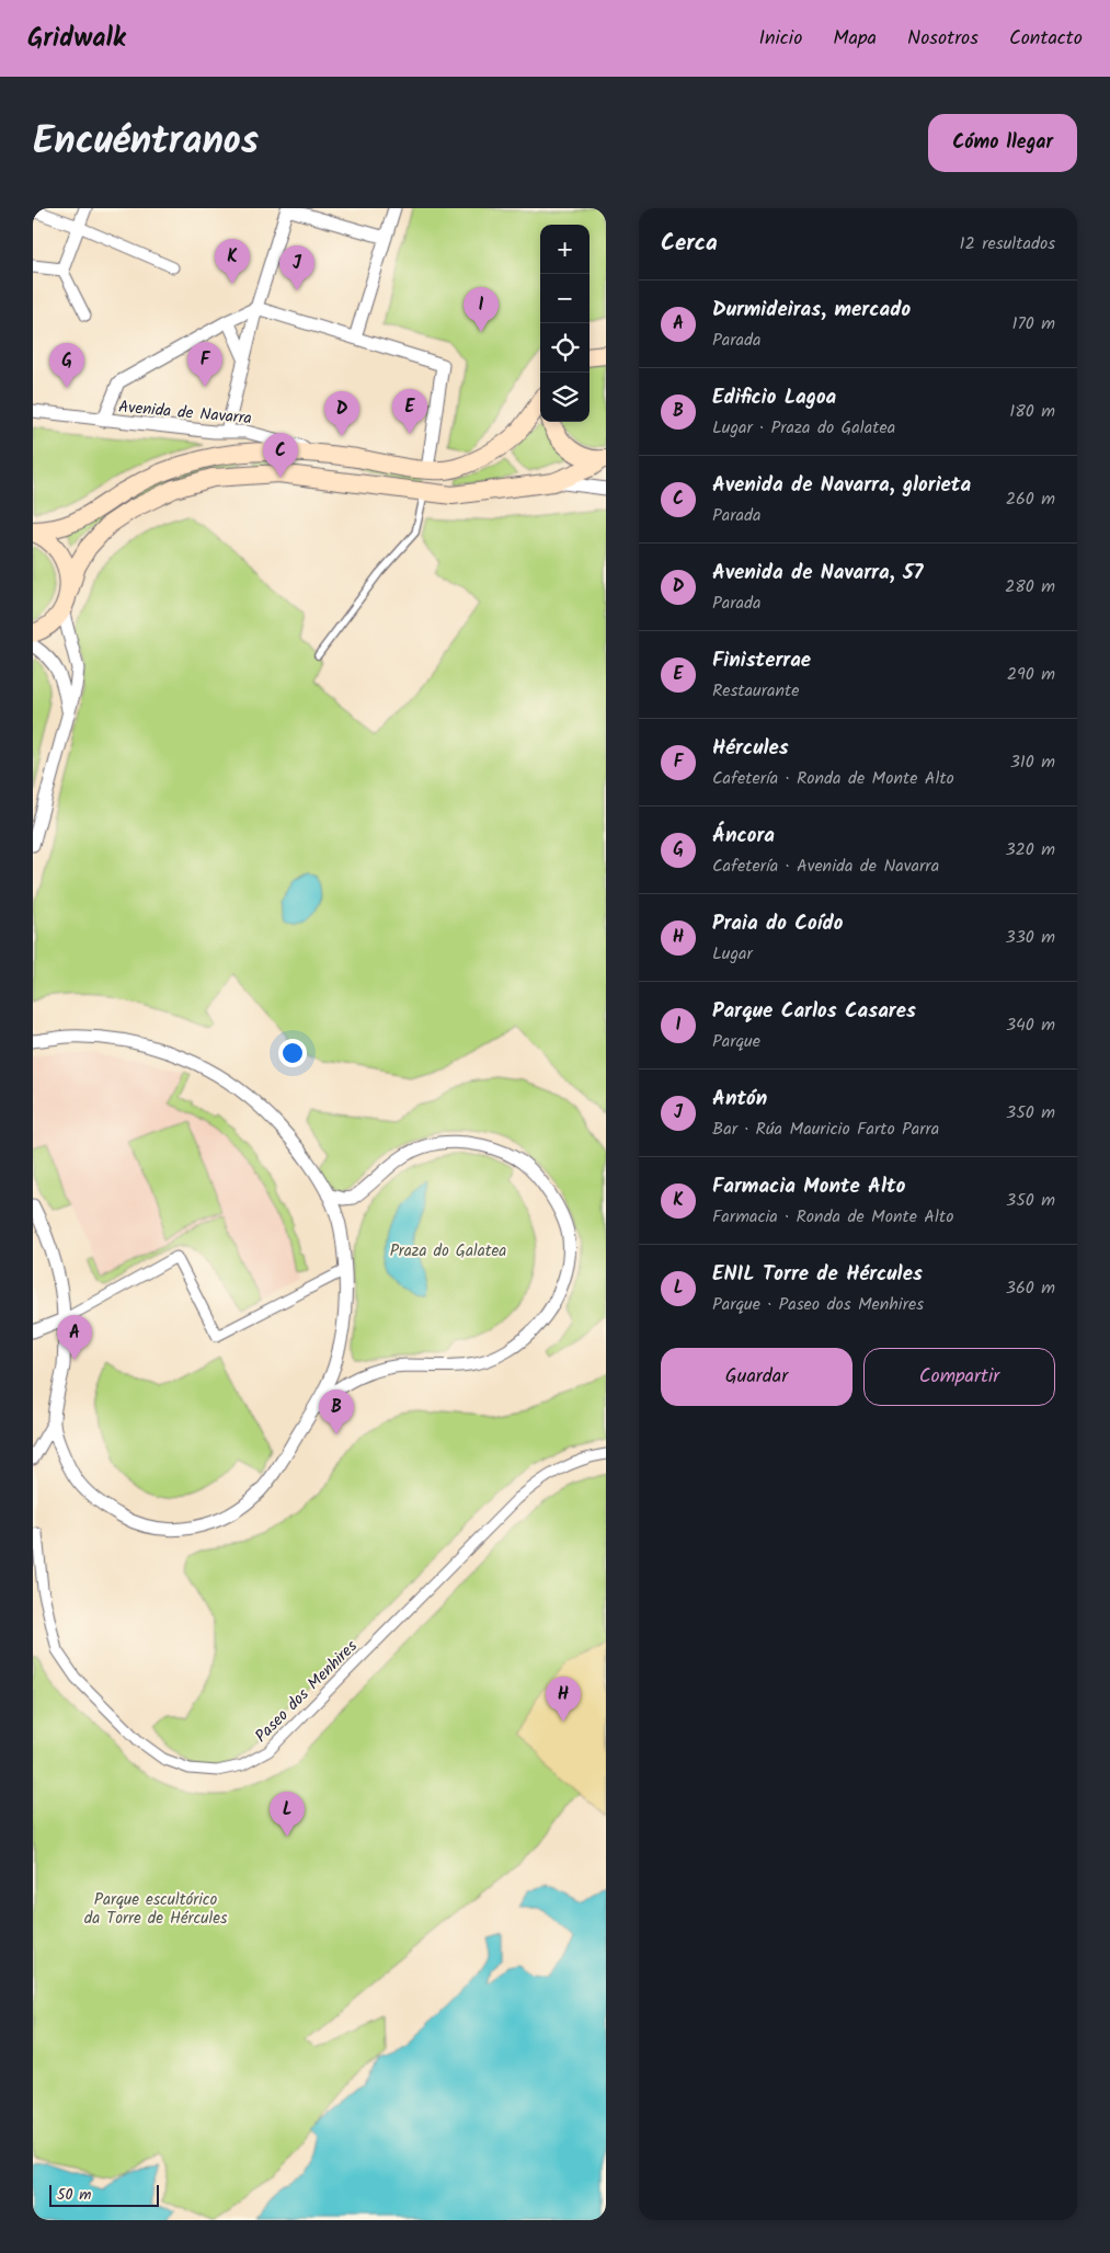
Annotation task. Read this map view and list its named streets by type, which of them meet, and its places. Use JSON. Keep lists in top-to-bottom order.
{
  "streets": {
    "street": ["Avenida de Navarra", "Paseo dos Menhires"]
  },
  "parks": ["Praza do Galatea", "Parque escultórico da Torre de Hércules"],
  "scale_bar": "50 m",
  "page": {
    "header": "Gridwalk",
    "nav": [
      "Inicio",
      "Mapa",
      "Nosotros",
      "Contacto"
    ],
    "title": "Encuéntranos",
    "buttons": [
      "Cómo llegar",
      ["Guardar", "Compartir"]
    ],
    "heading": ["Cerca", "12 resultados"],
    "map_buttons": ["+", "−"],
    "pins": [
      "K",
      "J",
      "I",
      "F",
      "G",
      "E",
      "D",
      "C",
      "A",
      "B",
      "H",
      "L"
    ],
    "list": [
      {
        "mark": "A",
        "name": "Durmideiras, mercado",
        "note": "Parada",
        "value": "170 m"
      },
      {
        "mark": "B",
        "name": "Edificio Lagoa",
        "note": "Lugar · Praza do Galatea",
        "value": "180 m"
      },
      {
        "mark": "C",
        "name": "Avenida de Navarra, glorieta",
        "note": "Parada",
        "value": "260 m"
      },
      {
        "mark": "D",
        "name": "Avenida de Navarra, 57",
        "note": "Parada",
        "value": "280 m"
      },
      {
        "mark": "E",
        "name": "Finisterrae",
        "note": "Restaurante",
        "value": "290 m"
      },
      {
        "mark": "F",
        "name": "Hércules",
        "note": "Cafetería · Ronda de Monte Alto",
        "value": "310 m"
      },
      {
        "mark": "G",
        "name": "Áncora",
        "note": "Cafetería · Avenida de Navarra",
        "value": "320 m"
      },
      {
        "mark": "H",
        "name": "Praia do Coído",
        "note": "Lugar",
        "value": "330 m"
      },
      {
        "mark": "I",
        "name": "Parque Carlos Casares",
        "note": "Parque",
        "value": "340 m"
      },
      {
        "mark": "J",
        "name": "Antón",
        "note": "Bar · Rúa Mauricio Farto Parra",
        "value": "350 m"
      },
      {
        "mark": "K",
        "name": "Farmacia Monte Alto",
        "note": "Farmacia · Ronda de Monte Alto",
        "value": "350 m"
      },
      {
        "mark": "L",
        "name": "ENIL Torre de Hércules",
        "note": "Parque · Paseo dos Menhires",
        "value": "360 m"
      }
    ],
    "scale": "50 m"
  }
}
